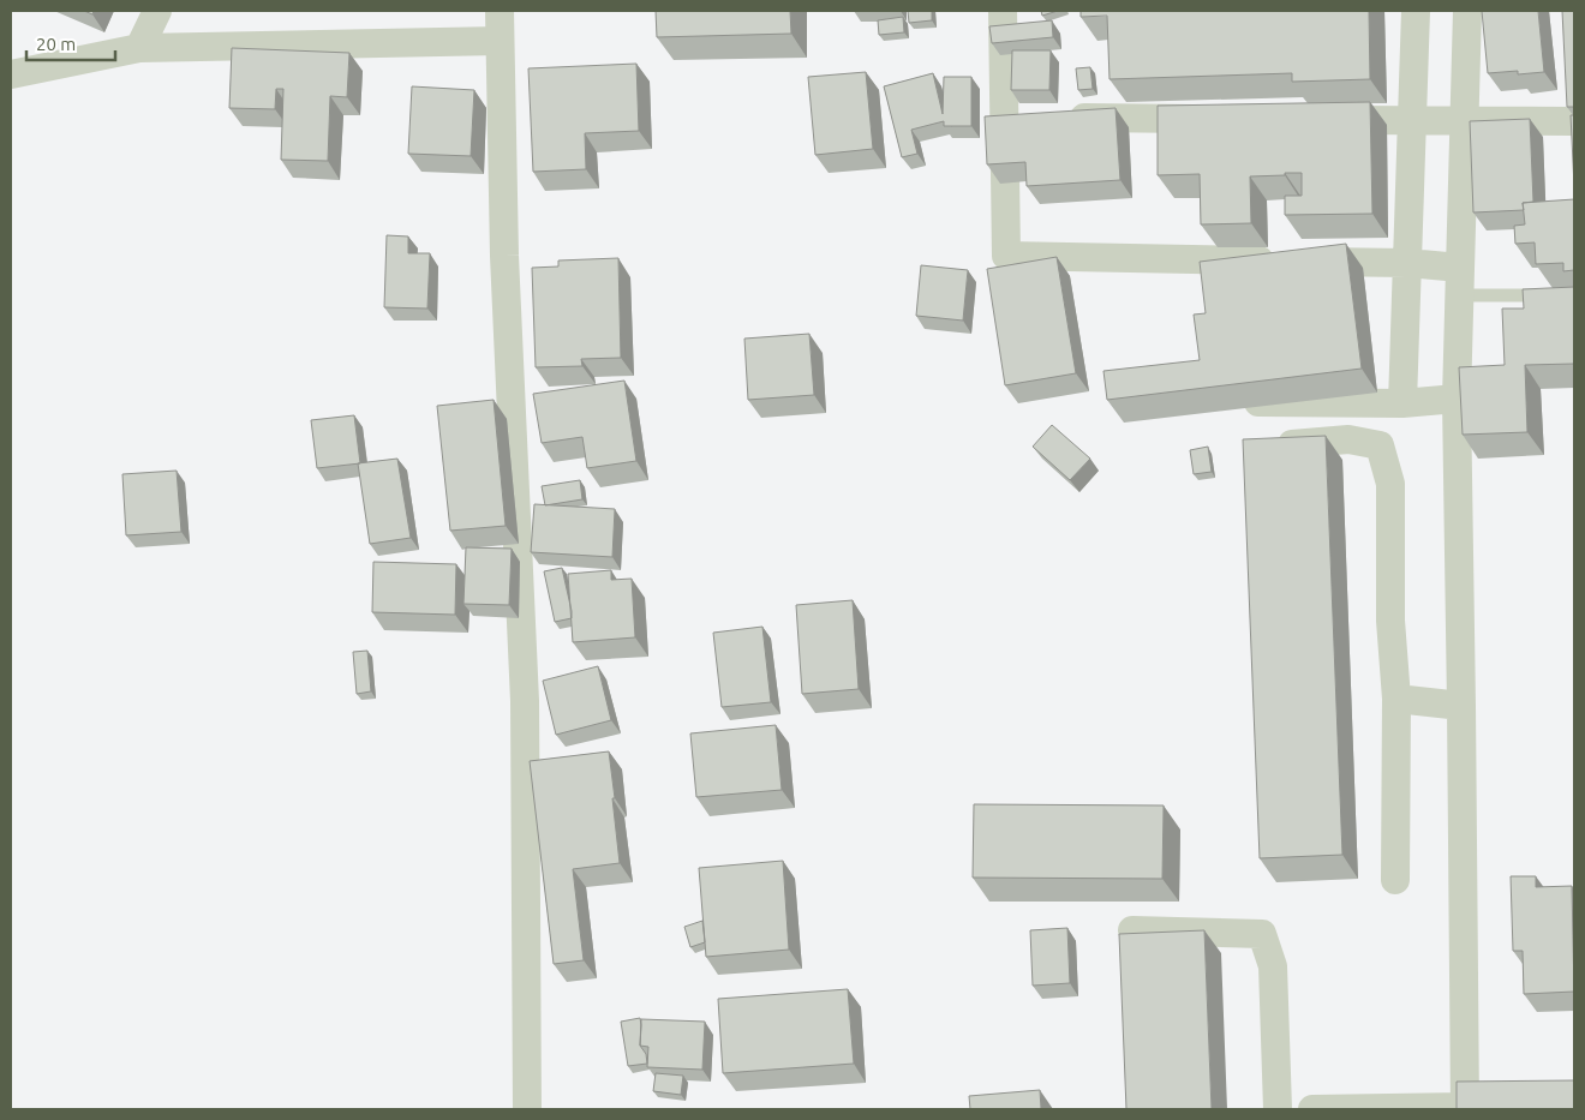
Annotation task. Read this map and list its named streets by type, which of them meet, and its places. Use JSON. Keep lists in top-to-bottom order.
{
  "scale_bar": "20 m"
}
